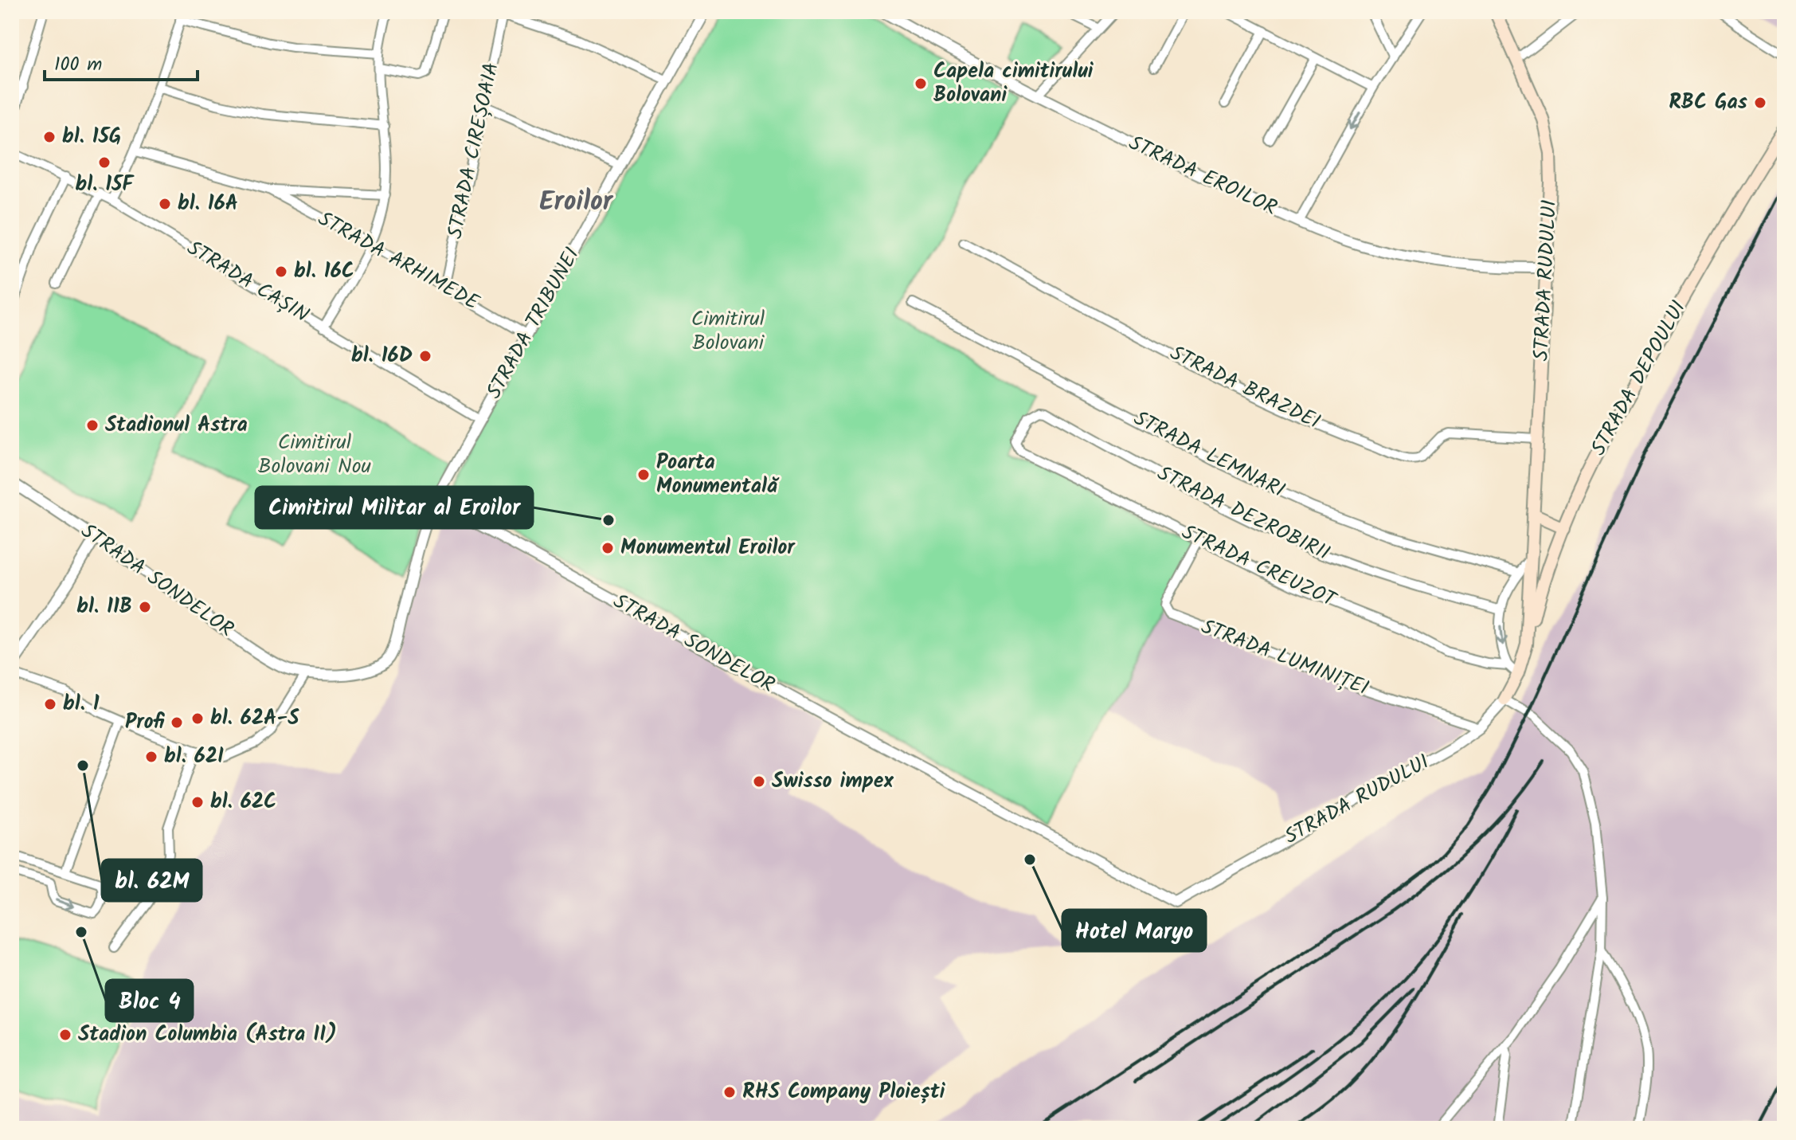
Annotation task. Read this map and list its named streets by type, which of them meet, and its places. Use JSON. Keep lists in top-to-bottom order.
{
  "streets": {
    "main road": ["STRADA RUDULUI", "STRADA DEPOULUI"],
    "street": [
      "STRADA CIREȘOAIA",
      "STRADA EROILOR",
      "STRADA ARHIMEDE",
      "STRADA CAȘIN",
      "STRADA TRIBUNEI",
      "STRADA BRAZDEI",
      "STRADA LEMNARI",
      "STRADA DEZROBIRII",
      "STRADA CREUZOT",
      "STRADA SONDELOR",
      "STRADA LUMINIȚEI"
    ]
  },
  "crossings": [
    ["STRADA CIREȘOAIA", "STRADA ARHIMEDE"],
    ["STRADA EROILOR", "STRADA RUDULUI"],
    ["STRADA ARHIMEDE", "STRADA TRIBUNEI"],
    ["STRADA RUDULUI", "STRADA DEPOULUI"],
    ["STRADA RUDULUI", "STRADA BRAZDEI"],
    ["STRADA RUDULUI", "STRADA SONDELOR"],
    ["STRADA RUDULUI", "STRADA LUMINIȚEI"],
    ["STRADA CAȘIN", "STRADA TRIBUNEI"],
    ["STRADA TRIBUNEI", "STRADA SONDELOR"],
    ["STRADA DEZROBIRII", "STRADA CREUZOT"],
    ["STRADA CREUZOT", "STRADA LUMINIȚEI"]
  ],
  "districts": ["Eroilor"],
  "parks": ["Cimitirul Bolovani", "Cimitirul Bolovani Nou"],
  "places": [
    "Capela cimitirului Bolovani",
    "RBC Gas",
    "bl. 15G",
    "bl. 15F",
    "bl. 16A",
    "bl. 16C",
    "bl. 16D",
    "Stadionul Astra",
    "Poarta Monumentală",
    "Cimitirul Militar al Eroilor",
    "Monumentul Eroilor",
    "bl. 11B",
    "bl. 1",
    "bl. 62A-S",
    "Profi",
    "bl. 62I",
    "bl. 62M",
    "Swisso impex",
    "bl. 62C",
    "Hotel Maryo",
    "Bloc 4",
    "Stadion Columbia (Astra II)",
    "RHS Company Ploiești"
  ],
  "scale_bar": "100 m"
}
